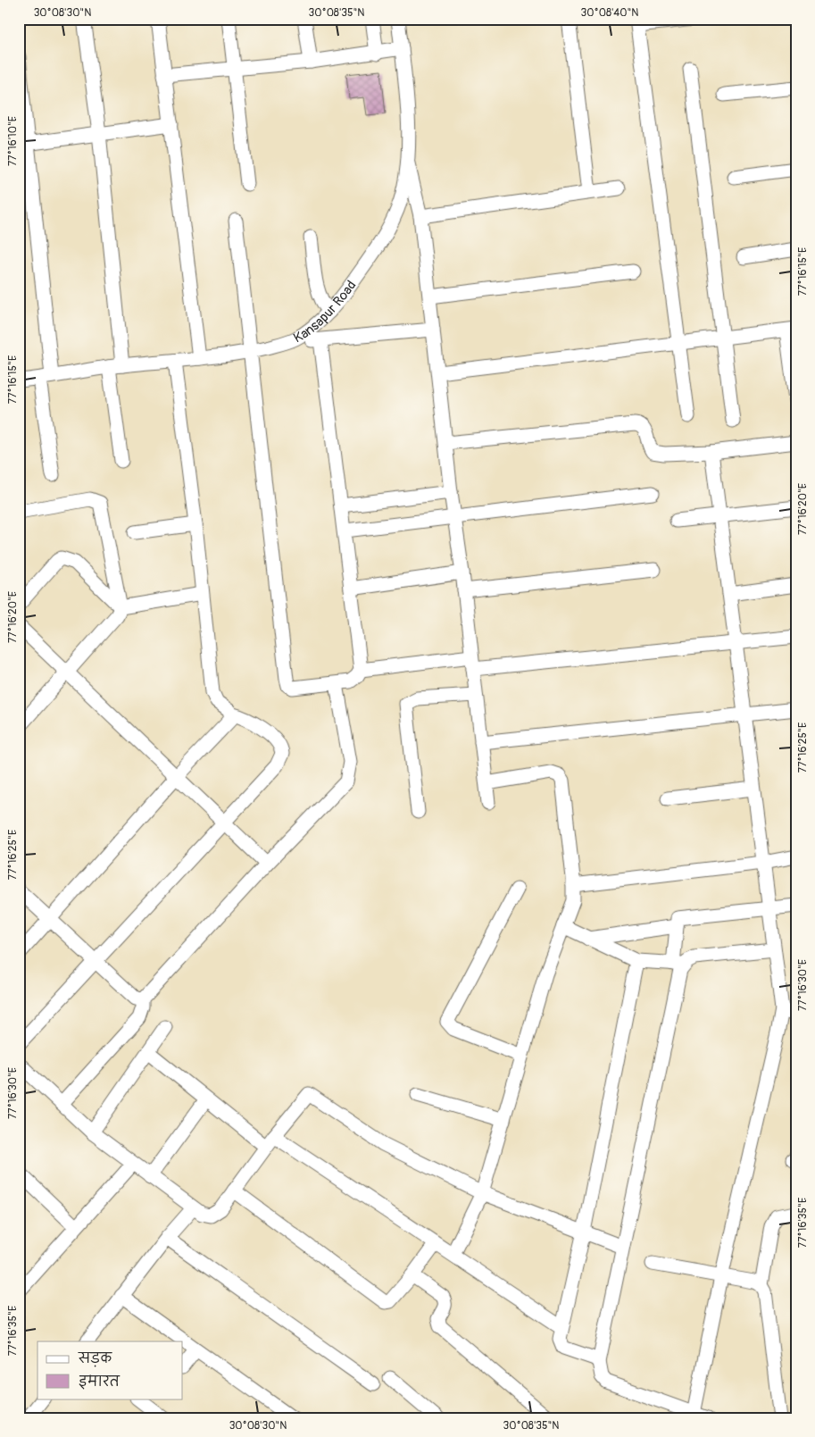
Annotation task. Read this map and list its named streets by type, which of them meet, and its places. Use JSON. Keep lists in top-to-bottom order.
{
  "streets": {
    "street": ["Kansapur Road"]
  },
  "legend": ["सड़क", "इमारत"],
  "coordinates": [
    "30°08'30\"N",
    "30°08'35\"N",
    "30°08'40\"N",
    "77°16'10\"E",
    "77°16'15\"E",
    "77°16'20\"E",
    "77°16'25\"E",
    "77°16'30\"E",
    "77°16'35\"E"
  ]
}
